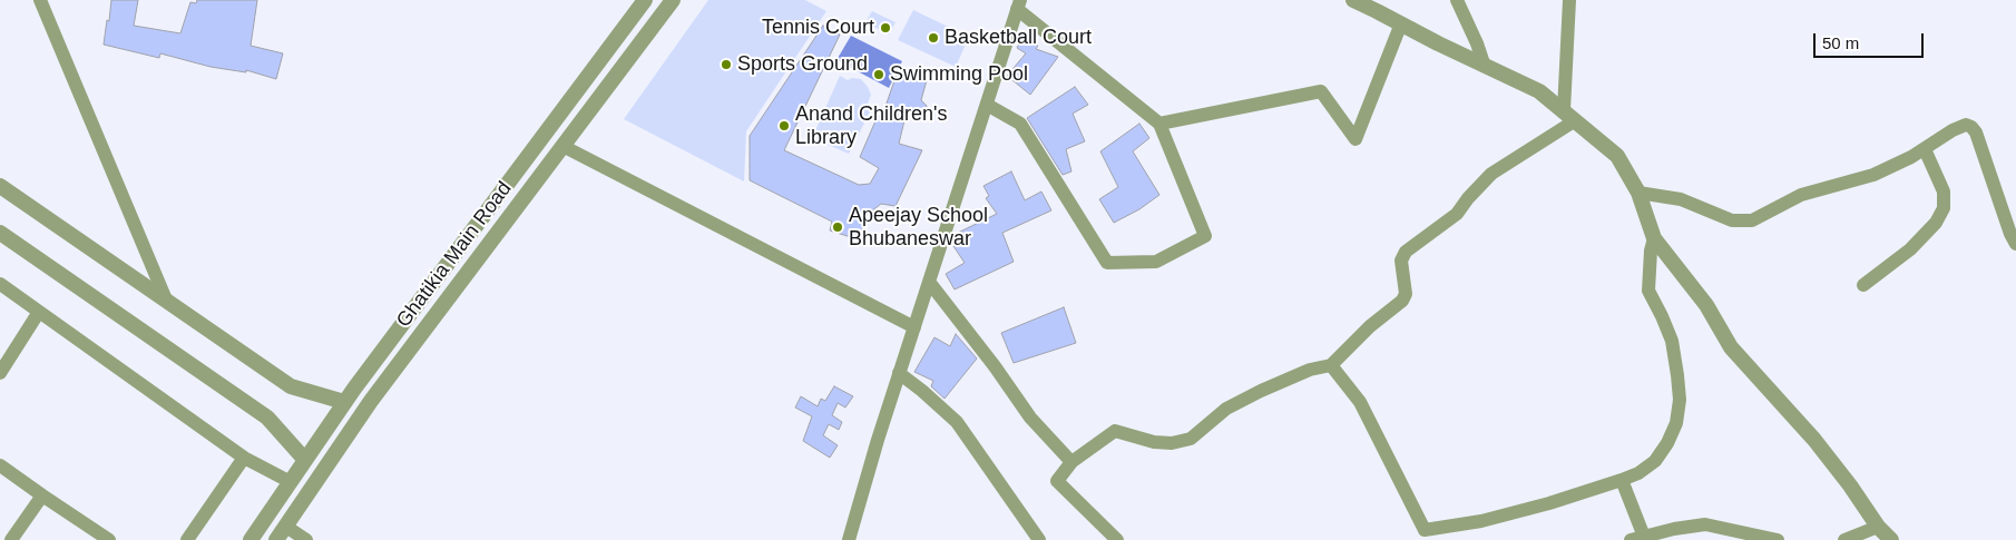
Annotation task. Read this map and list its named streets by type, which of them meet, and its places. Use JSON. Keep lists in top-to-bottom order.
{
  "streets": {
    "street": ["Ghatikia Main Road"]
  },
  "places": [
    "Tennis Court",
    "Basketball Court",
    "Sports Ground",
    "Swimming Pool",
    "Anand Children's Library",
    "Apeejay School Bhubaneswar"
  ],
  "scale_bar": "50 m"
}
